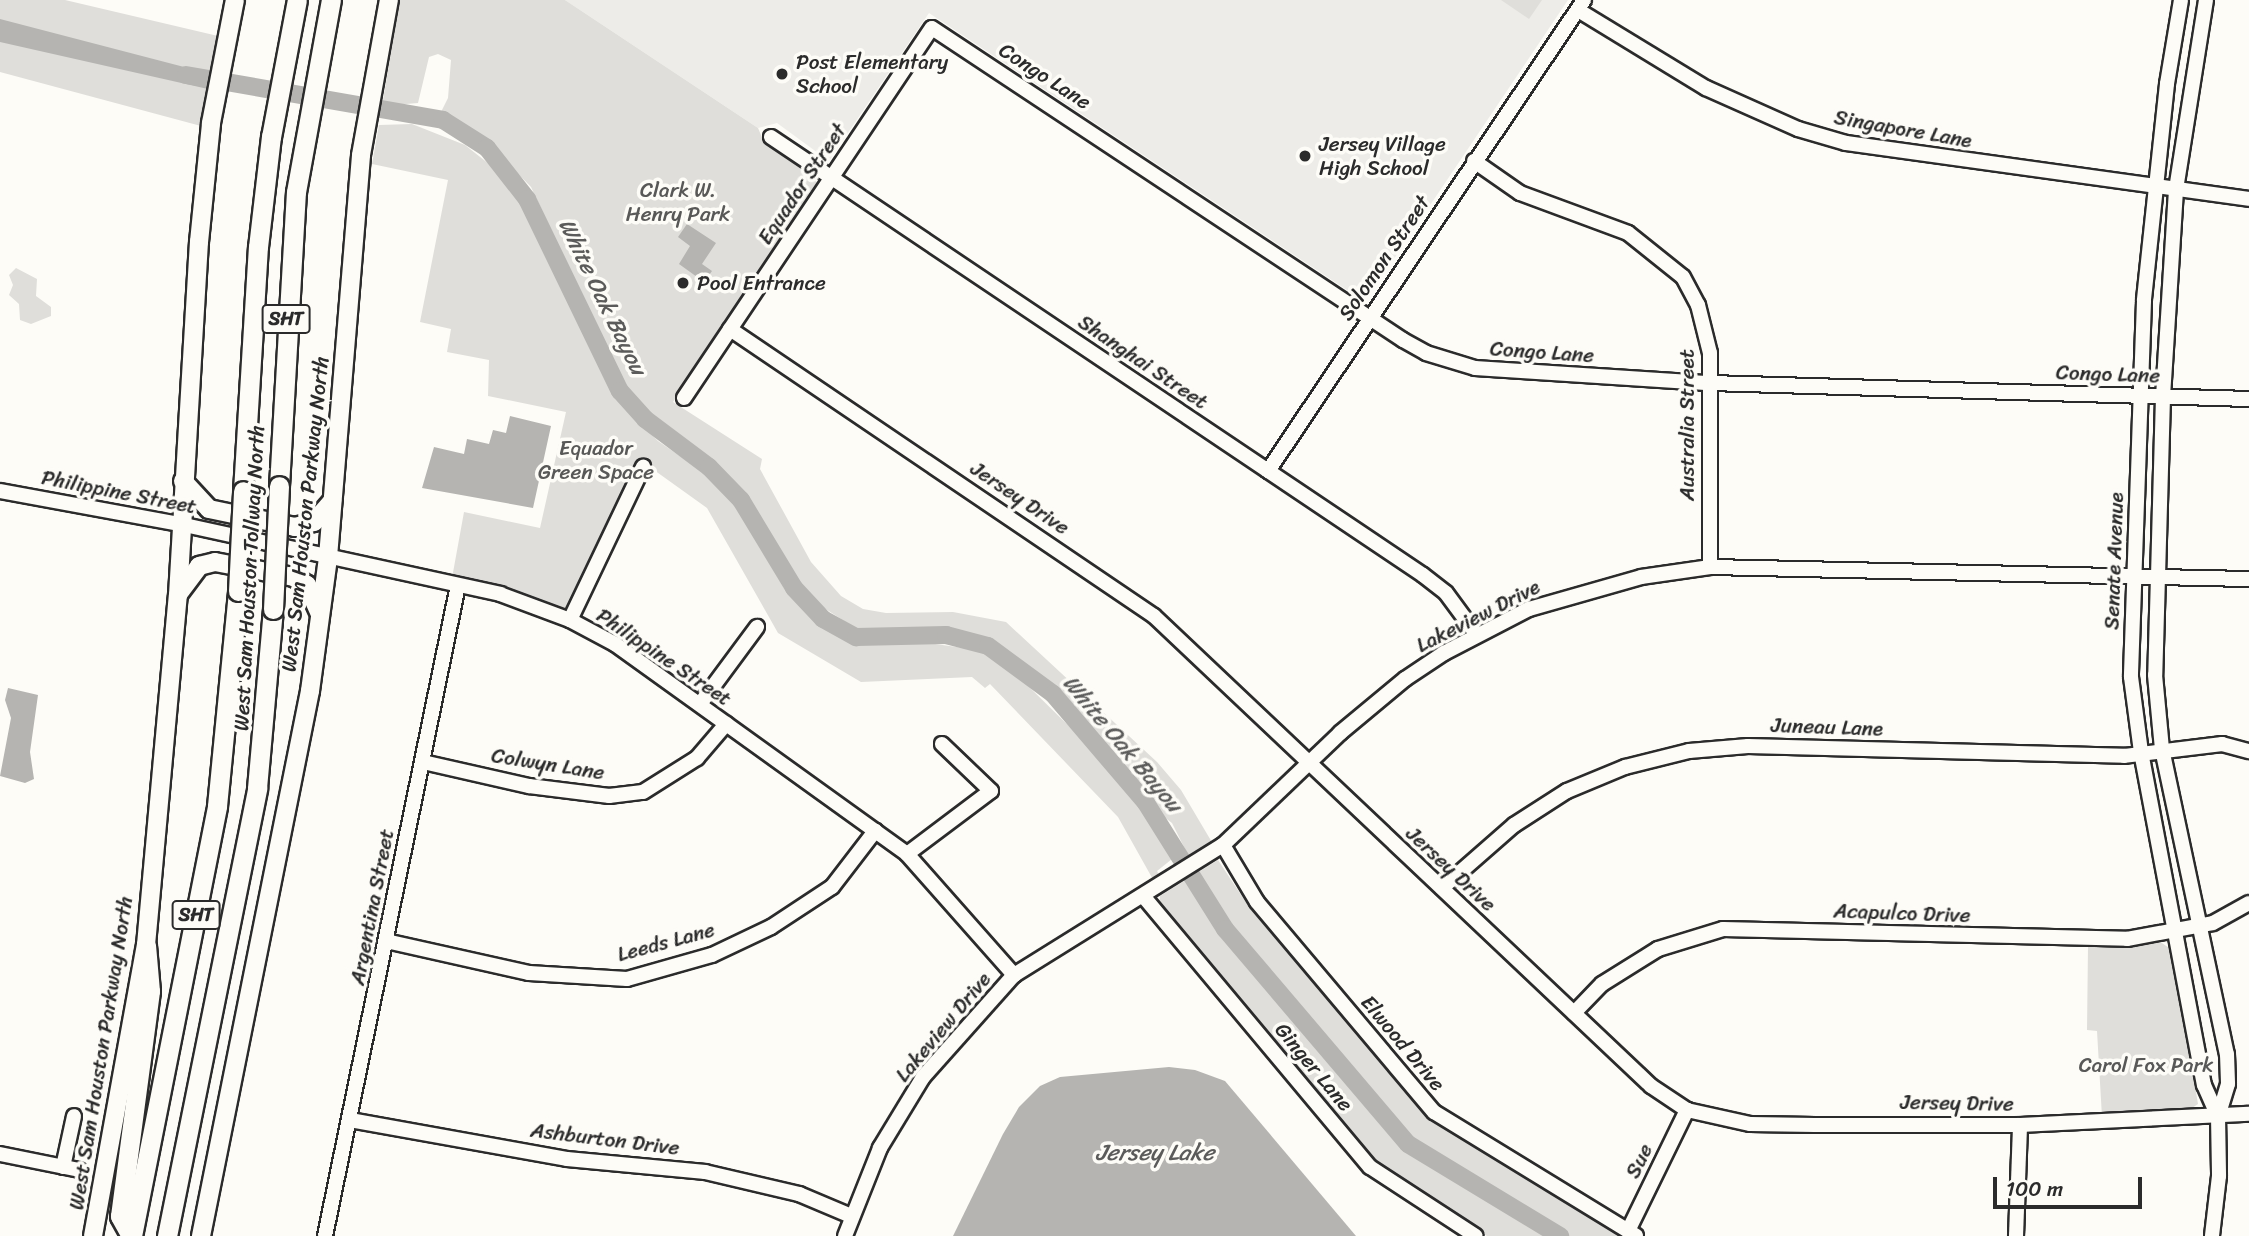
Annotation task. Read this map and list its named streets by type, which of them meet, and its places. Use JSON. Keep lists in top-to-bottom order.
{
  "streets": {
    "highway": ["SHT", "West Sam Houston Tollway North"],
    "main road": ["West Sam Houston Parkway North"],
    "street": [
      "Congo Lane",
      "Singapore Lane",
      "Equador Street",
      "Solomon Street",
      "Shanghai Street",
      "Australia Street",
      "Philippine Street",
      "Jersey Drive",
      "Senate Avenue",
      "Lakeview Drive",
      "Juneau Lane",
      "Colwyn Lane",
      "Argentina Street",
      "Acapulco Drive",
      "Leeds Lane",
      "Elwood Drive",
      "Ginger Lane",
      "Ashburton Drive",
      "Sue"
    ]
  },
  "crossings": [
    ["Congo Lane", "Equador Street"],
    ["Congo Lane", "Solomon Street"],
    ["Congo Lane", "Australia Street"],
    ["Congo Lane", "Senate Avenue"],
    ["Singapore Lane", "Solomon Street"],
    ["Singapore Lane", "Senate Avenue"],
    ["Equador Street", "Shanghai Street"],
    ["Equador Street", "Jersey Drive"],
    ["Solomon Street", "Shanghai Street"],
    ["Solomon Street", "Australia Street"],
    ["Shanghai Street", "Lakeview Drive"],
    ["Australia Street", "Lakeview Drive"],
    ["Philippine Street", "West Sam Houston Parkway North"],
    ["Philippine Street", "Lakeview Drive"],
    ["Philippine Street", "Colwyn Lane"],
    ["Philippine Street", "Argentina Street"],
    ["Philippine Street", "Leeds Lane"],
    ["Jersey Drive", "Senate Avenue"],
    ["Jersey Drive", "Lakeview Drive"],
    ["Jersey Drive", "Juneau Lane"],
    ["Jersey Drive", "Acapulco Drive"],
    ["Jersey Drive", "Sue"],
    ["Senate Avenue", "Lakeview Drive"],
    ["Senate Avenue", "Juneau Lane"],
    ["Senate Avenue", "Acapulco Drive"],
    ["Lakeview Drive", "Elwood Drive"],
    ["Lakeview Drive", "Ginger Lane"],
    ["Lakeview Drive", "Ashburton Drive"],
    ["Colwyn Lane", "Argentina Street"],
    ["Argentina Street", "Leeds Lane"],
    ["Argentina Street", "Ashburton Drive"],
    ["Elwood Drive", "Sue"]
  ],
  "water": ["White Oak Bayou", "Jersey Lake"],
  "parks": ["Clark W. Henry Park", "Equador Green Space", "Carol Fox Park"],
  "places": ["Post Elementary School", "Jersey Village High School", "Pool Entrance"],
  "scale_bar": "100 m"
}
